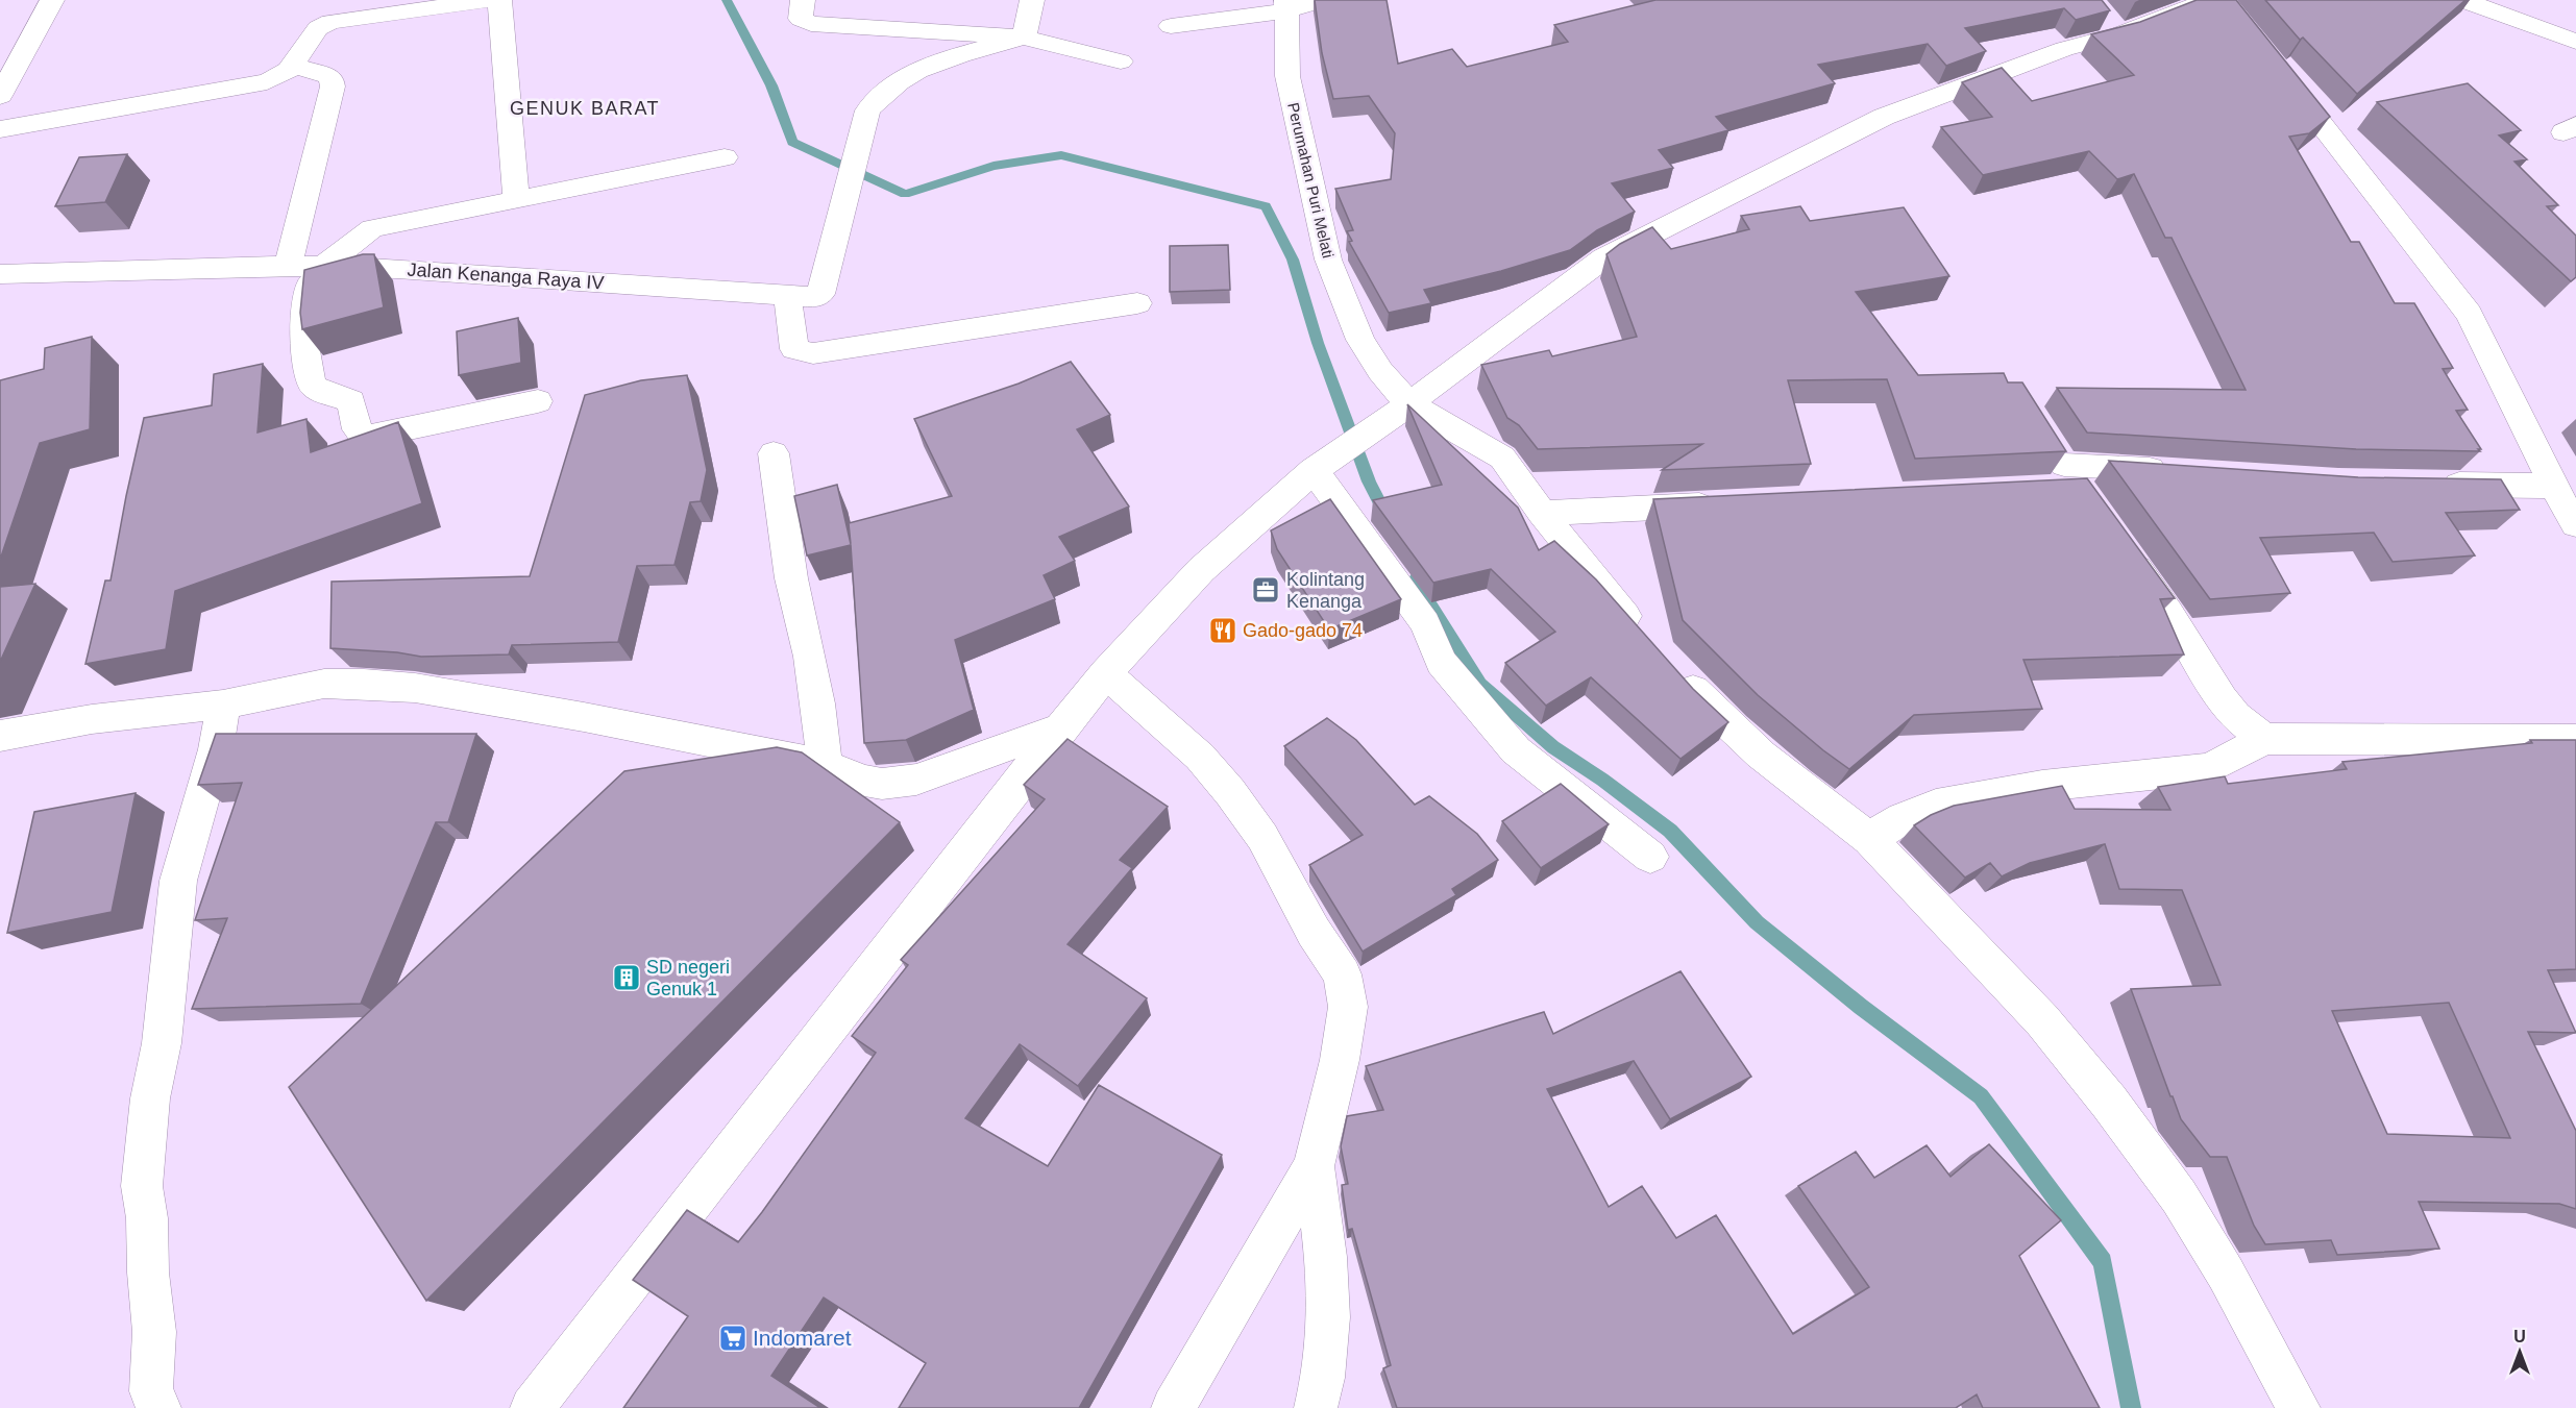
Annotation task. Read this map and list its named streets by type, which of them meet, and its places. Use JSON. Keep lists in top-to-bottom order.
{
  "streets": {
    "street": ["Perumahan Puri Melati", "Jalan Kenanga Raya IV"]
  },
  "districts": ["GENUK BARAT"],
  "places": {
    "office": ["Kolintang Kenanga"],
    "restaurant": ["Gado-gado 74"],
    "building": ["SD negeri Genuk 1"],
    "supermarket": ["Indomaret"]
  },
  "north": "top"
}
